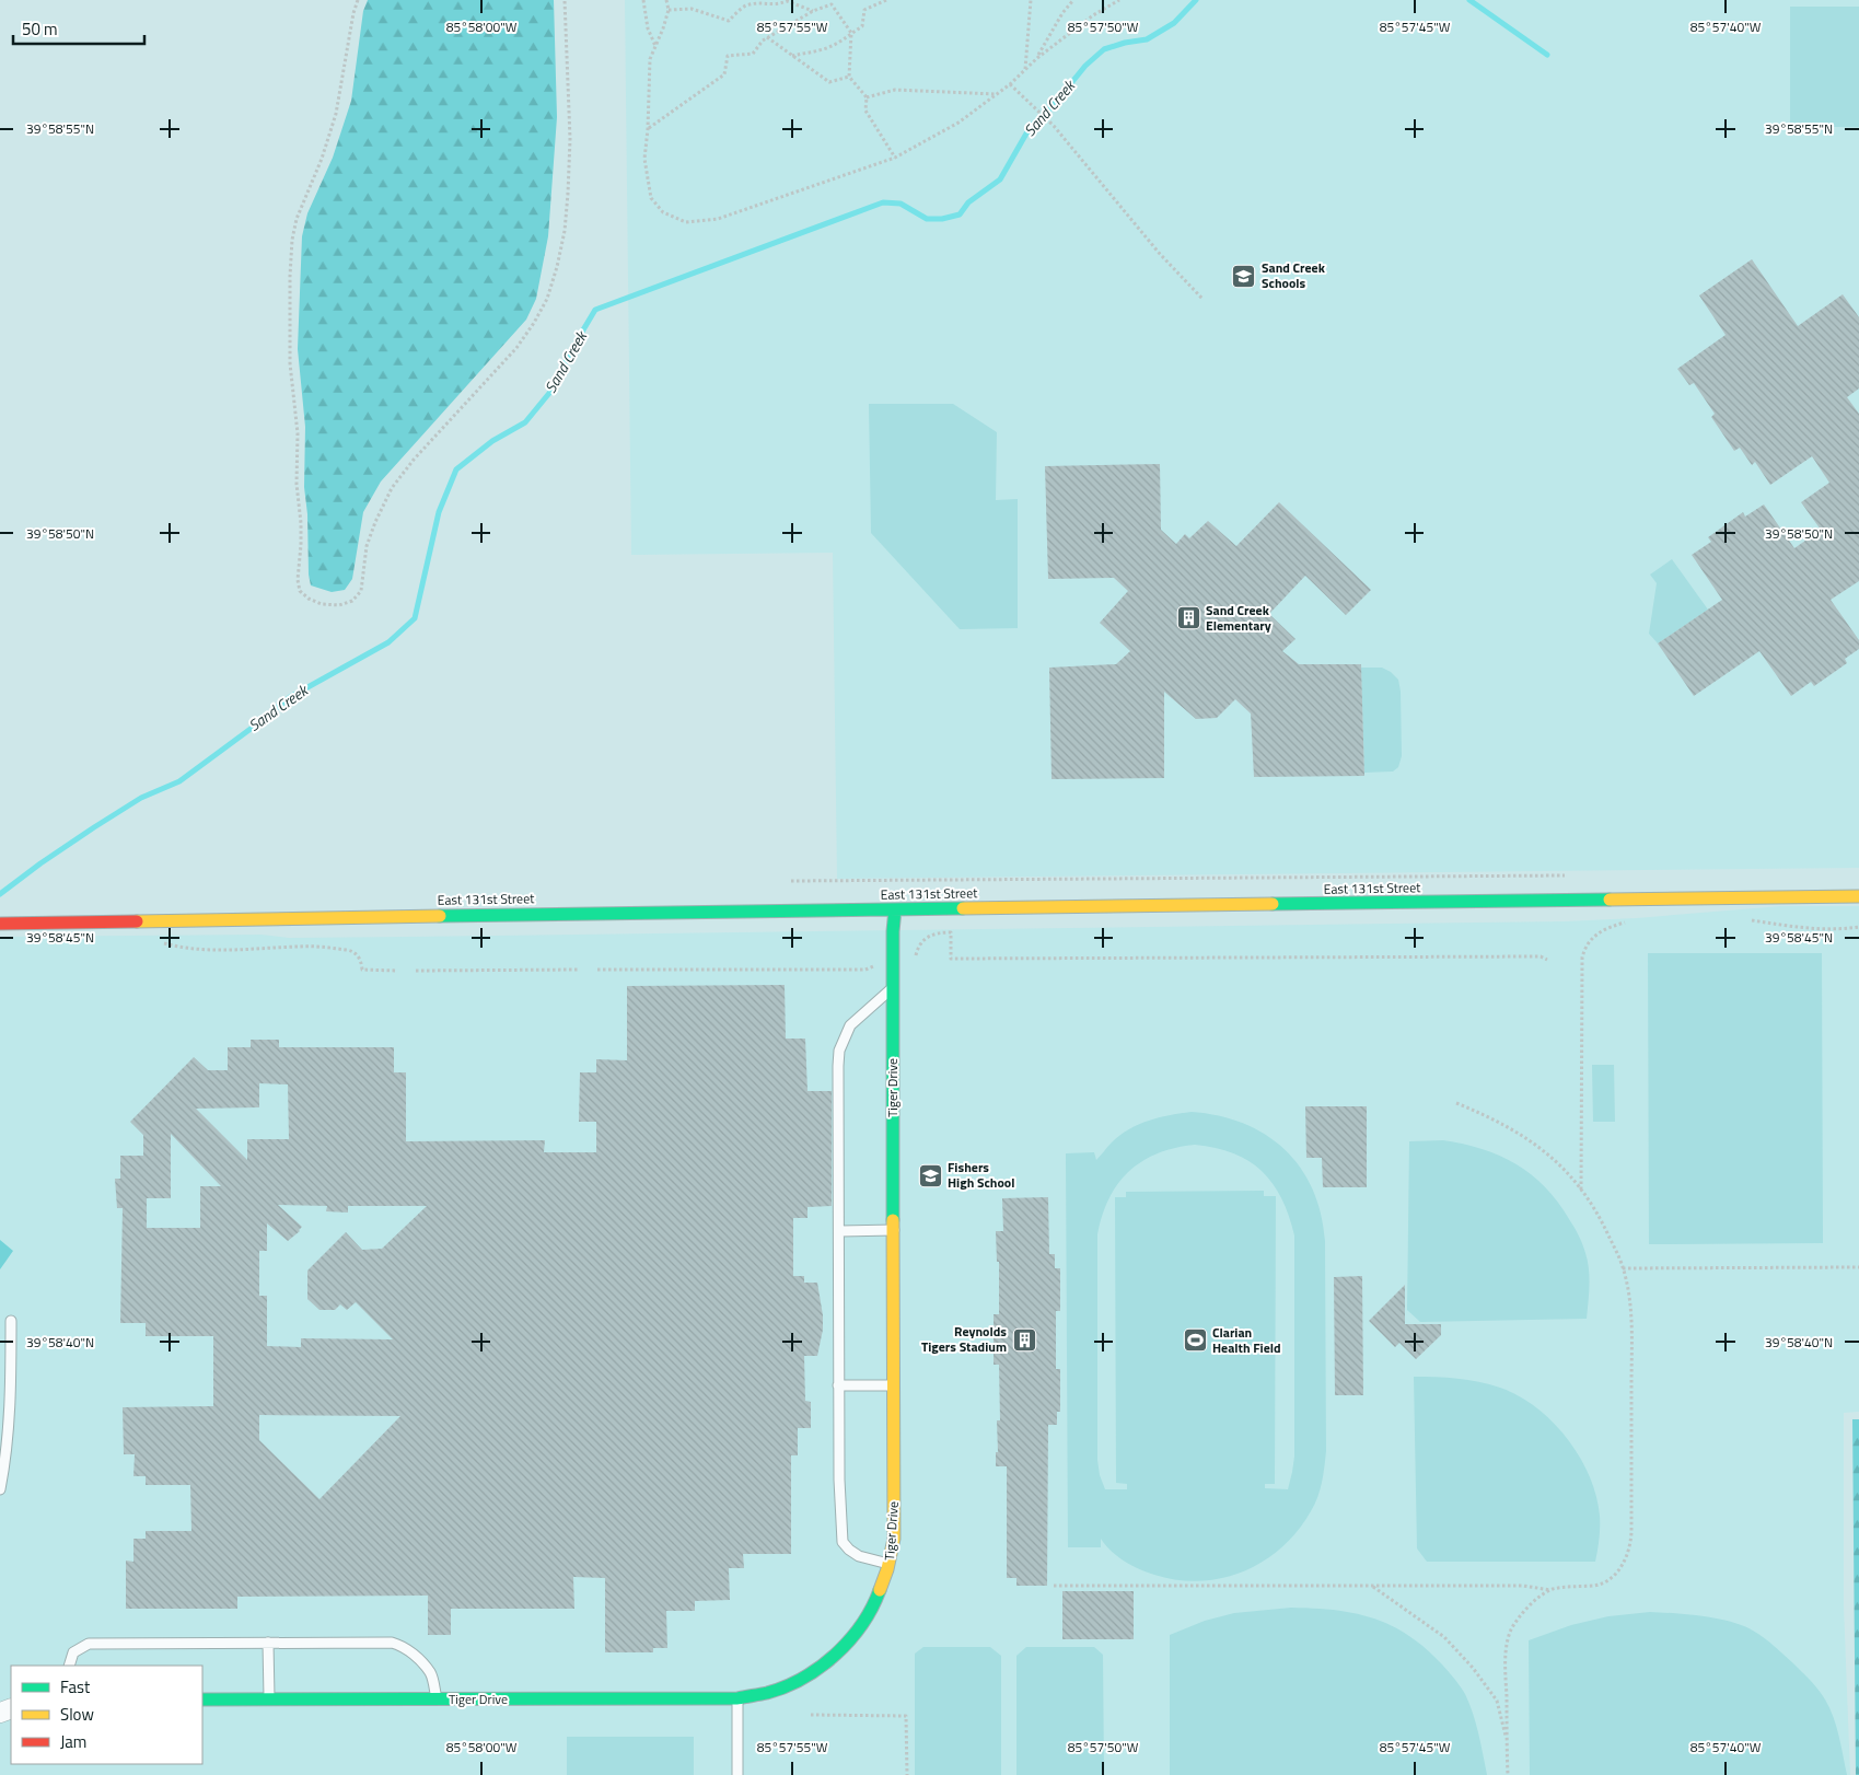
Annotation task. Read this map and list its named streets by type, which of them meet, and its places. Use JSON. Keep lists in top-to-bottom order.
{
  "streets": {
    "street": ["East 131st Street", "Tiger Drive"]
  },
  "crossings": [
    ["East 131st Street", "Tiger Drive"]
  ],
  "water": ["Sand Creek"],
  "places": {
    "school or university": ["Sand Creek Schools", "Fishers High School"],
    "building": ["Sand Creek Elementary", "Reynolds Tigers Stadium"],
    "sports": ["Clarian Health Field"]
  },
  "legend": ["Fast", "Slow", "Jam"],
  "scale_bar": "50 m",
  "coordinates": [
    "85°58'00\"W",
    "85°57'55\"W",
    "85°57'50\"W",
    "85°57'45\"W",
    "85°57'40\"W",
    "39°58'55\"N",
    "39°58'50\"N",
    "39°58'45\"N",
    "39°58'40\"N"
  ]
}
